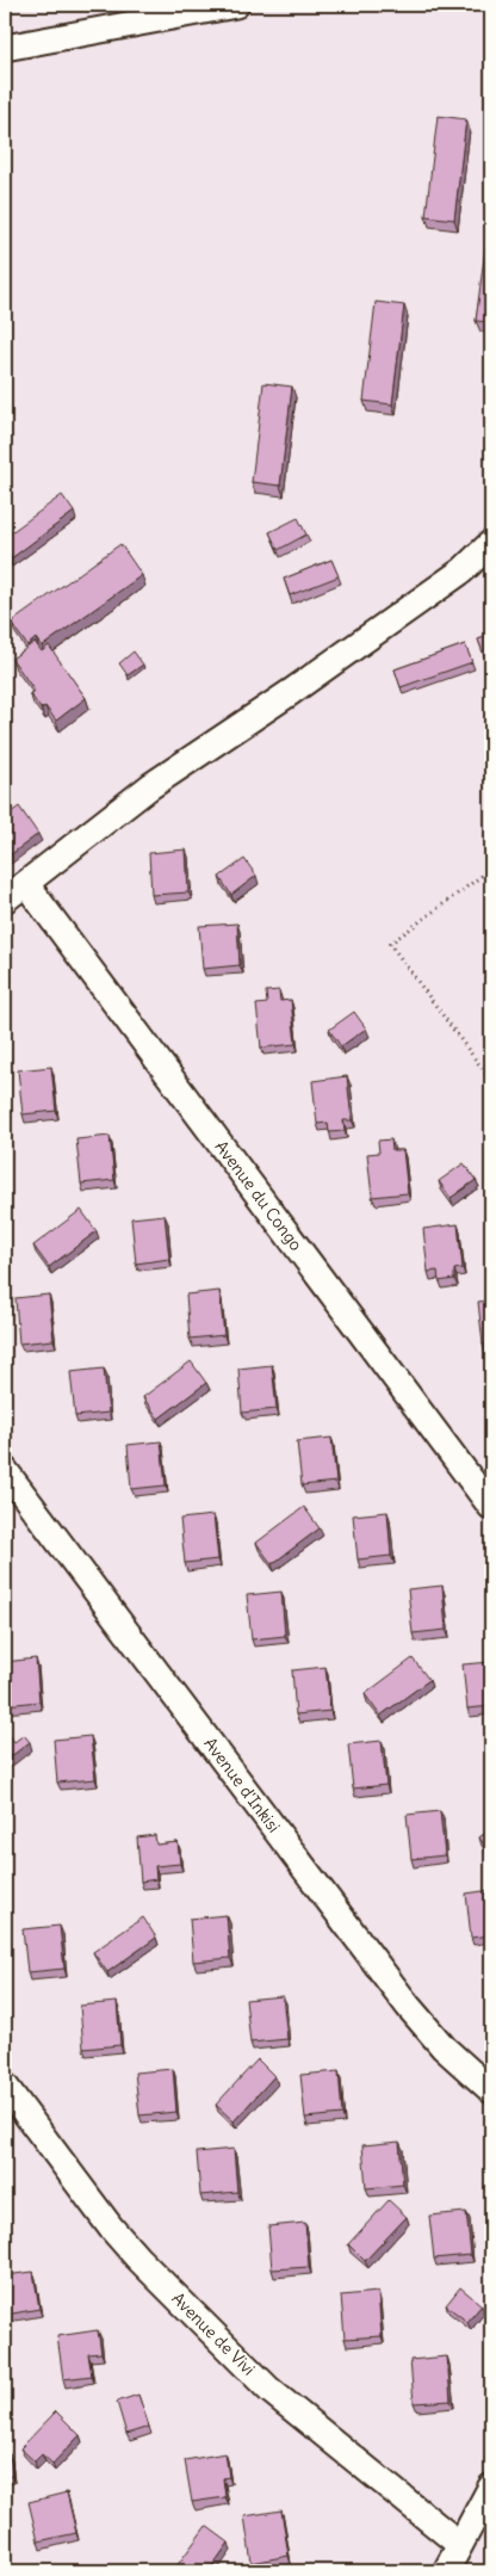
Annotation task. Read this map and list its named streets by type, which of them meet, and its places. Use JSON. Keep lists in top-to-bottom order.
{
  "streets": {
    "street": ["Avenue du Congo", "Avenue d'Inkisi", "Avenue de Vivi"]
  }
}
